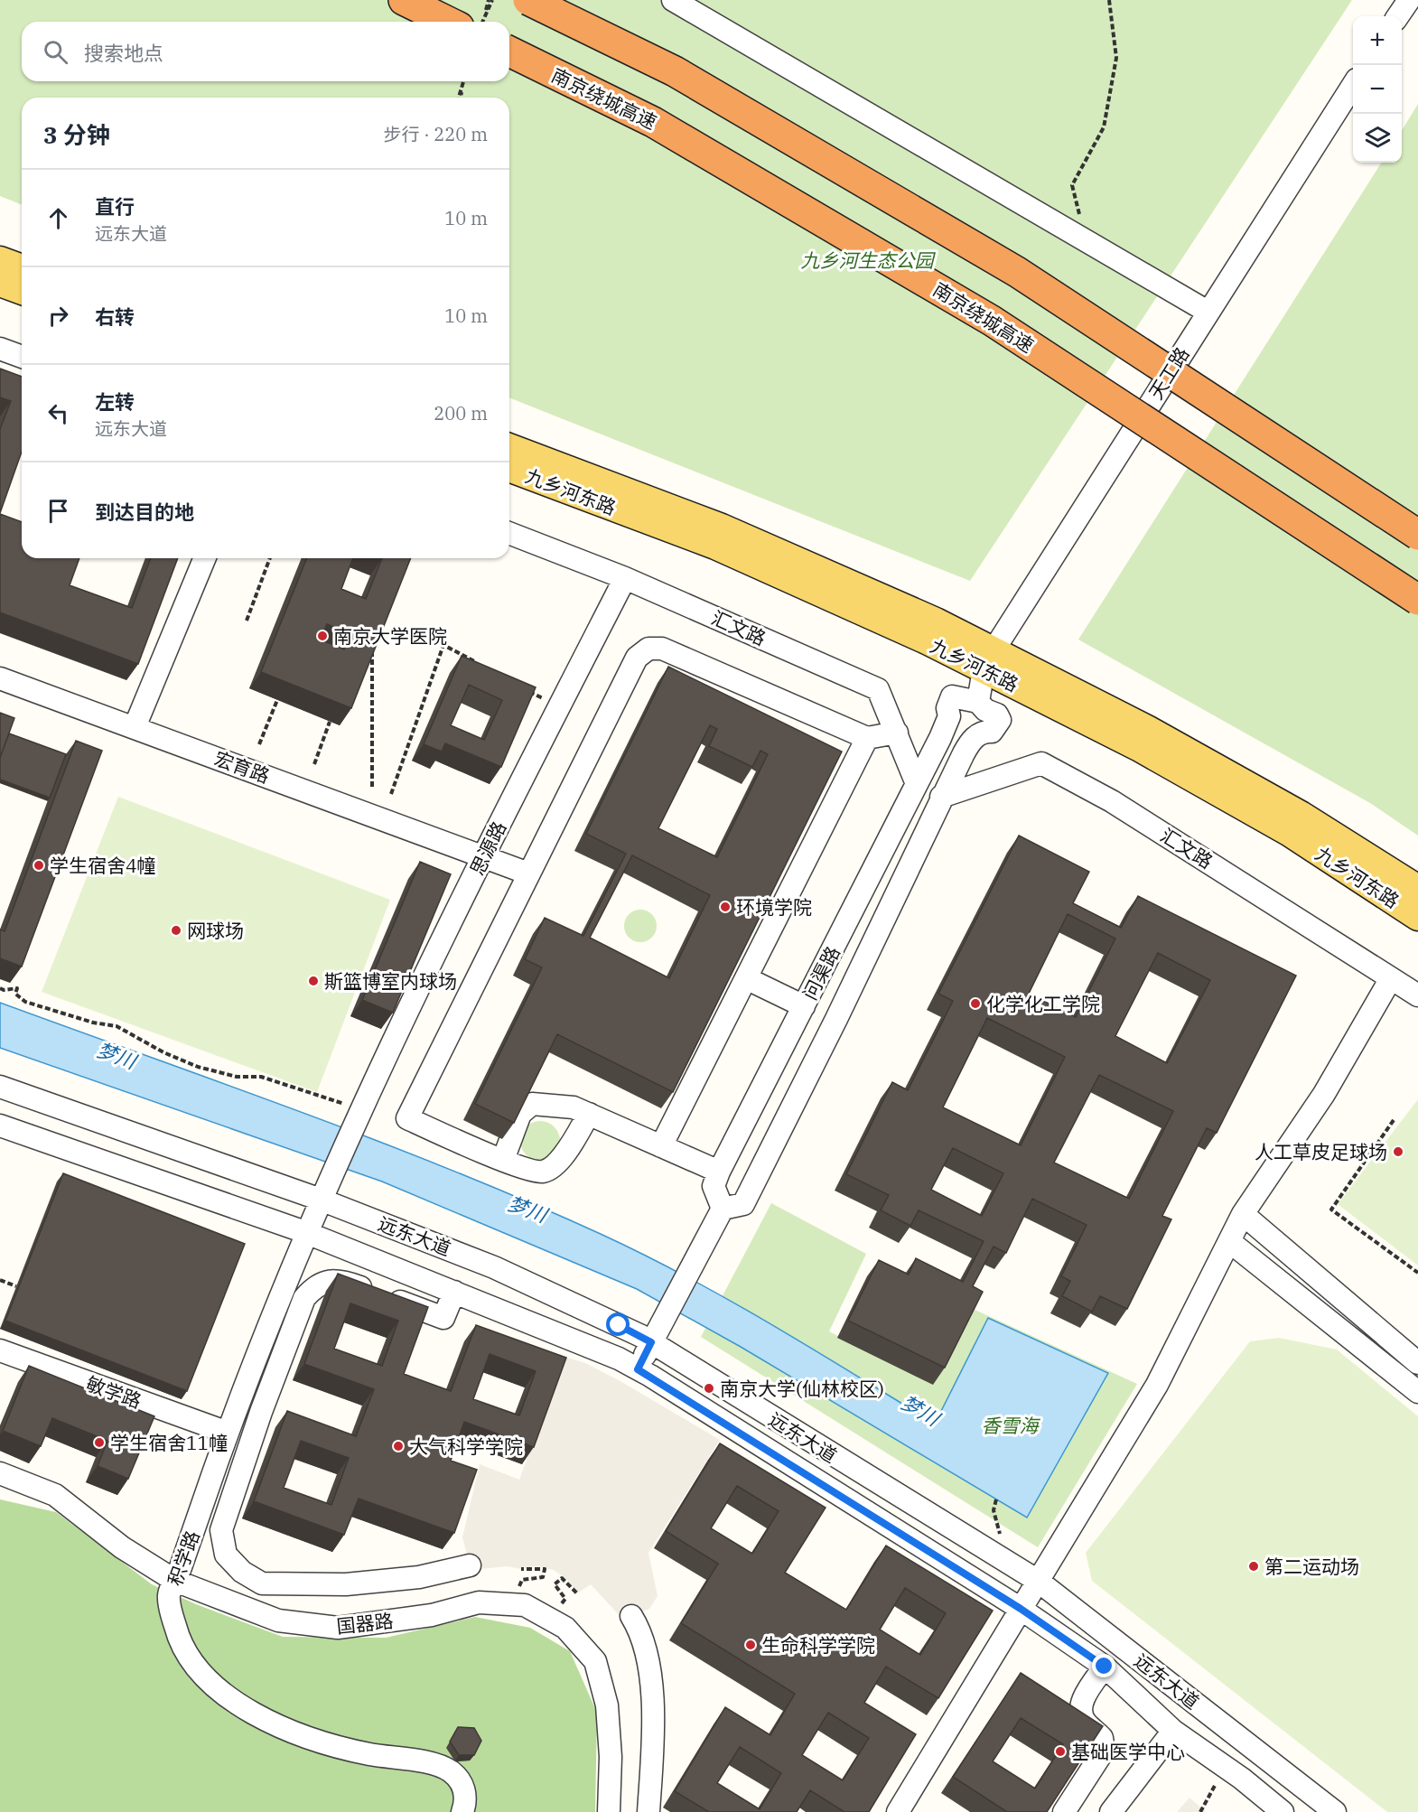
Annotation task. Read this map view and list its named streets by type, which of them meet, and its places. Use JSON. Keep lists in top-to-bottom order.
{
  "streets": {
    "highway": ["南京绕城高速"],
    "main road": ["九乡河东路"],
    "street": [
      "天工路",
      "汇文路",
      "宏育路",
      "思源路",
      "问渠路",
      "远东大道",
      "敏学路",
      "积学路",
      "国器路"
    ]
  },
  "crossings": [
    ["天工路", "九乡河东路"],
    ["汇文路", "思源路"],
    ["汇文路", "问渠路"],
    ["宏育路", "思源路"],
    ["思源路", "远东大道"],
    ["思源路", "积学路"],
    ["远东大道", "积学路"],
    ["敏学路", "积学路"],
    ["积学路", "国器路"]
  ],
  "water": ["梦川"],
  "parks": ["九乡河生态公园", "香雪海"],
  "places": [
    "南京大学医院",
    "学生宿舍4幢",
    "环境学院",
    "网球场",
    "斯篮博室内球场",
    "化学化工学院",
    "人工草皮足球场",
    "南京大学(仙林校区)",
    "学生宿舍11幢",
    "大气科学学院",
    "第二运动场",
    "生命科学学院",
    "基础医学中心"
  ],
  "page": {
    "map_buttons": ["+", "−"],
    "search": "搜索地点",
    "heading": ["3 分钟", "步行 · 220 m"],
    "list": [
      ["直行", "远东大道", "10 m"],
      ["右转", "10 m"],
      ["左转", "远东大道", "200 m"],
      "到达目的地"
    ]
  }
}
